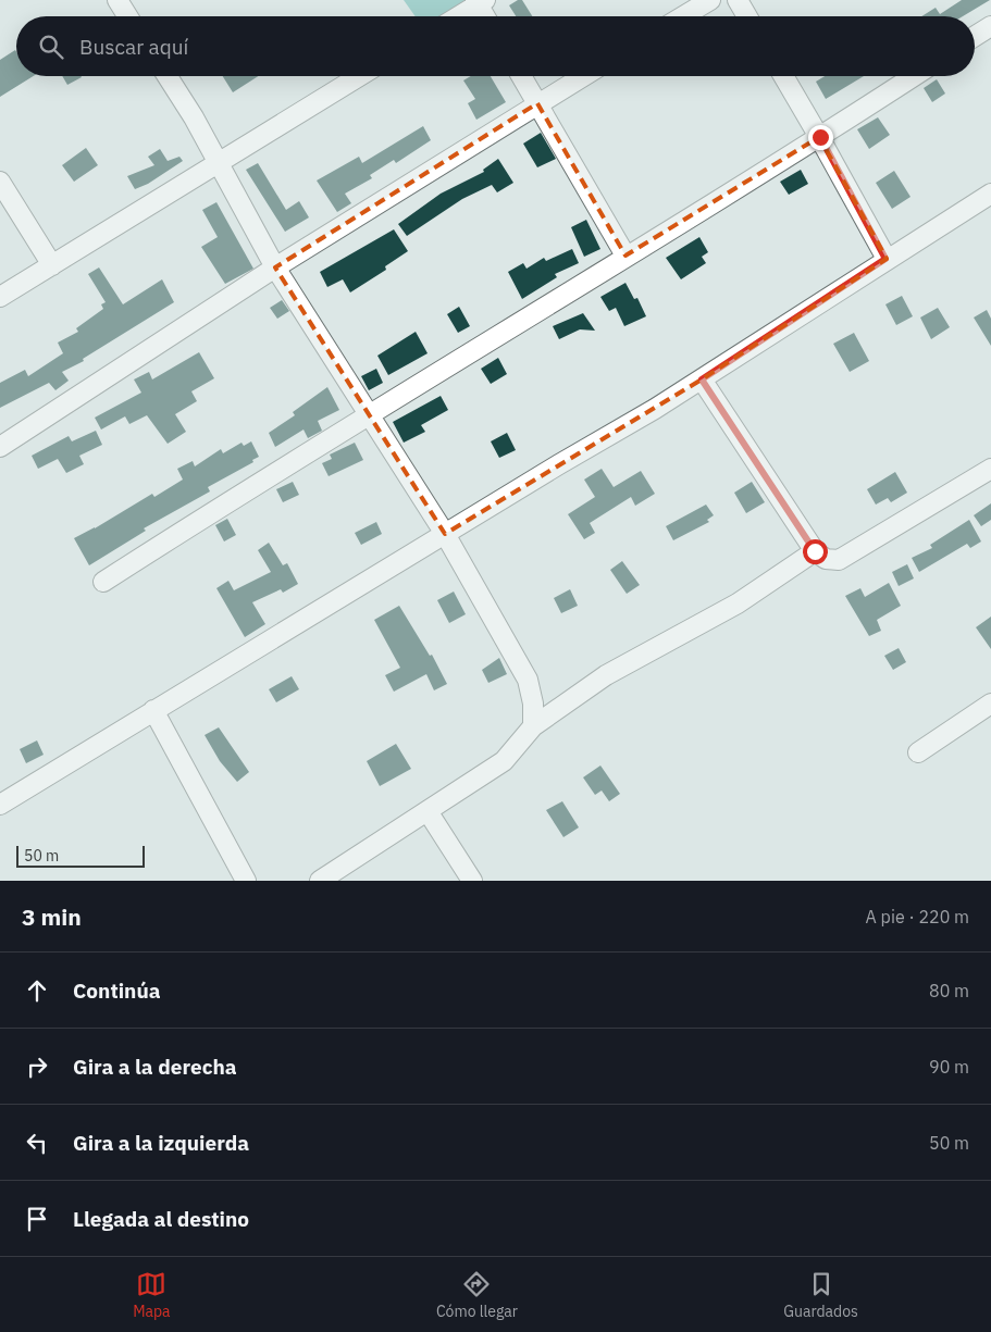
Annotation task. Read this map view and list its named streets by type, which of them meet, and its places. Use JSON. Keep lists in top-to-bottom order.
{
  "scale_bar": "50 m",
  "page": {
    "search": "Buscar aquí",
    "scale": "50 m",
    "heading": ["3 min", "A pie · 220 m"],
    "list": [
      ["Continúa", "80 m"],
      ["Gira a la derecha", "90 m"],
      ["Gira a la izquierda", "50 m"],
      "Llegada al destino"
    ],
    "nav": ["Mapa", "Cómo llegar", "Guardados"]
  }
}
